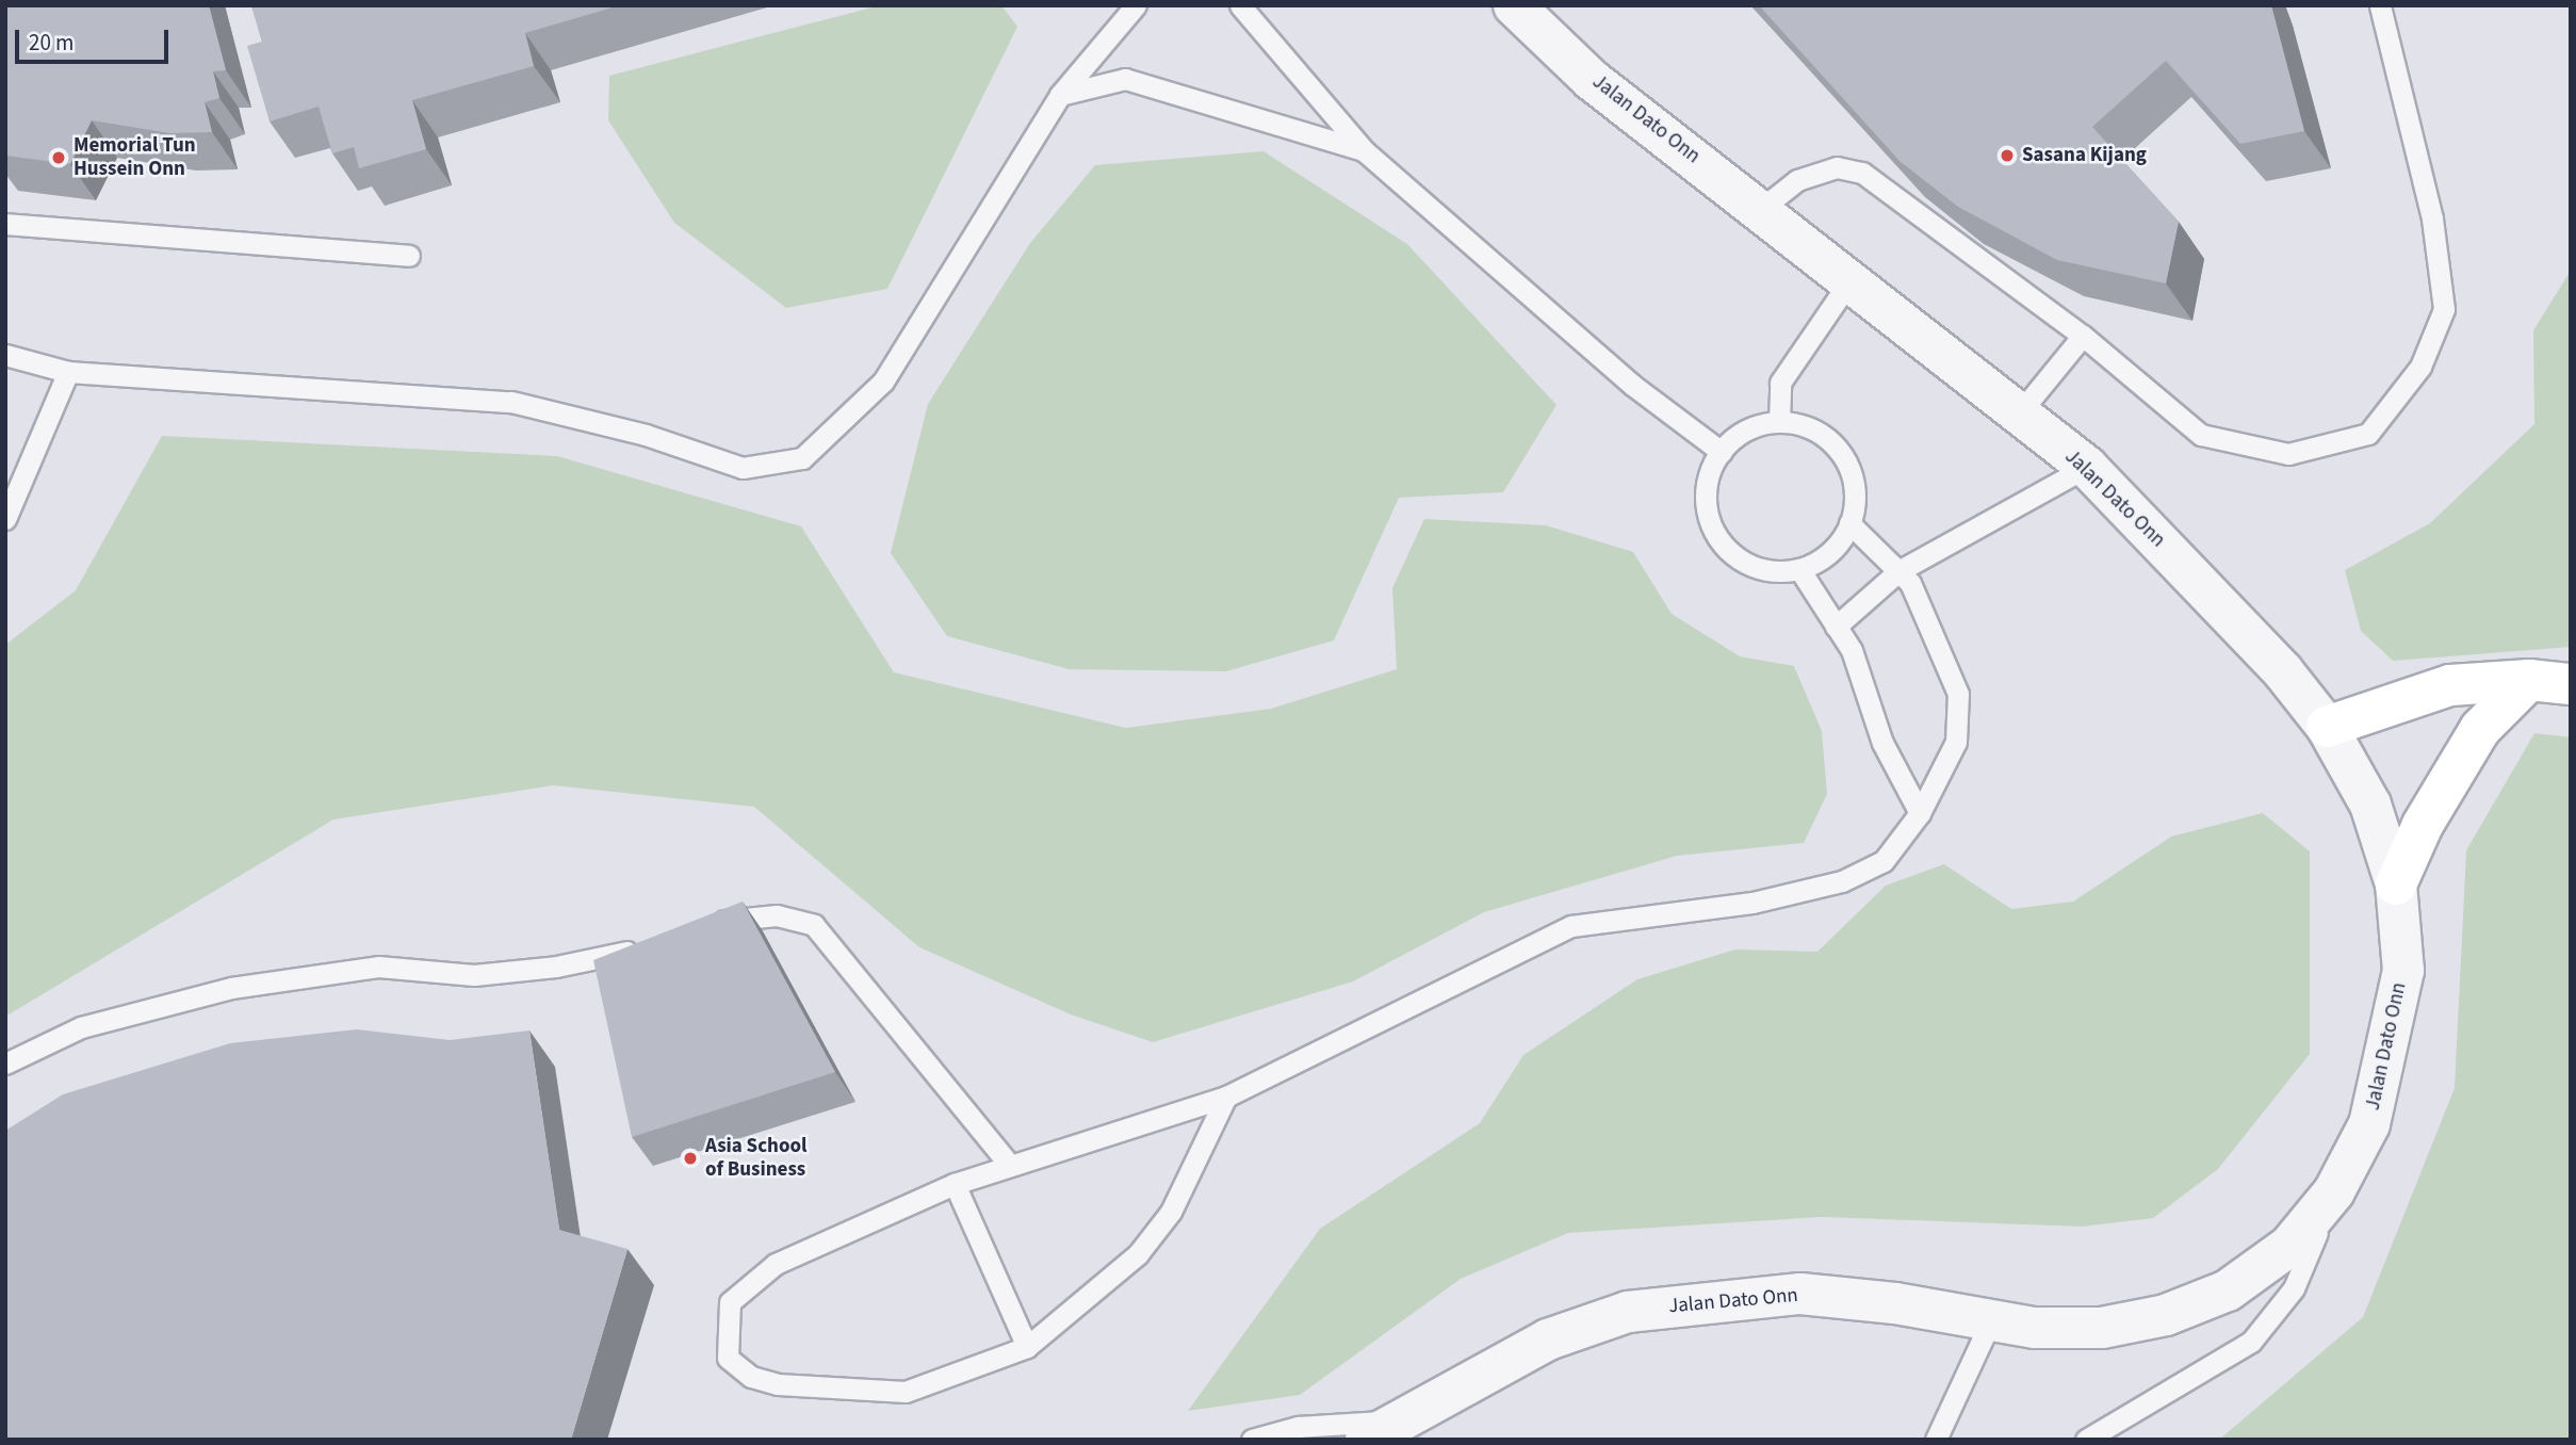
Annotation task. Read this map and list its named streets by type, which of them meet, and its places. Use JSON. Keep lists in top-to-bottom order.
{
  "streets": {
    "street": ["Jalan Dato Onn"]
  },
  "places": ["Sasana Kijang", "Memorial Tun Hussein Onn", "Asia School of Business"],
  "scale_bar": "20 m"
}
